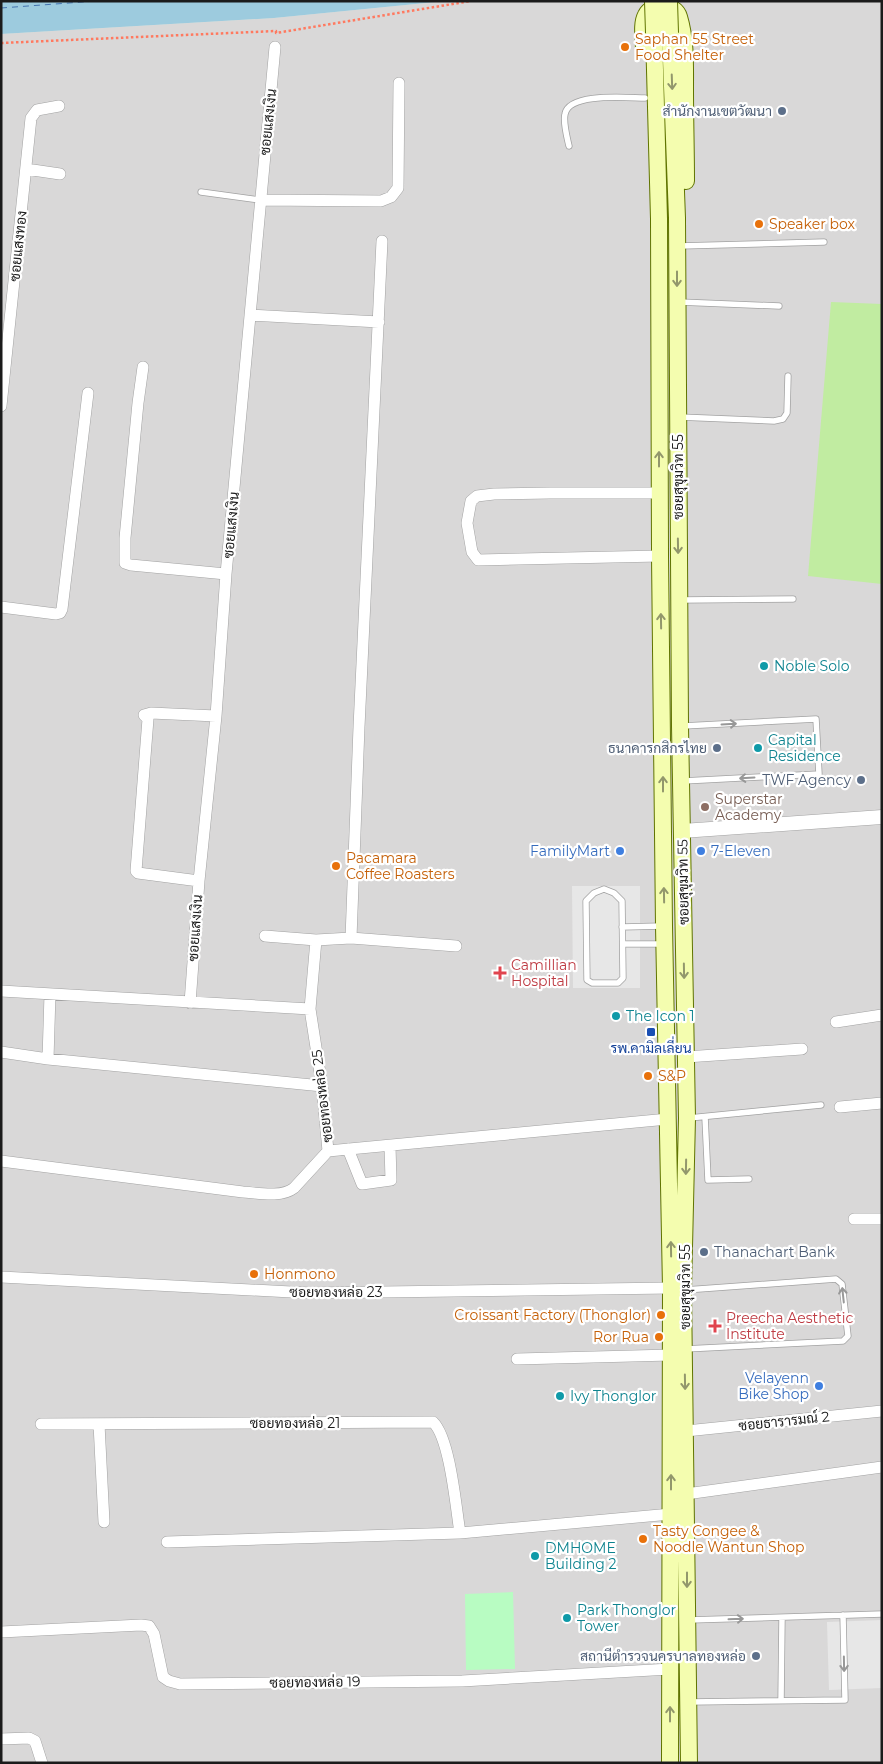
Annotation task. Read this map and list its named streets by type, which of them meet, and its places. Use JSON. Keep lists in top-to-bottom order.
{
  "streets": {
    "main road": ["ซอยสุขุมวิท 55"],
    "street": [
      "ซอยแสงเงิน",
      "ซอยแสงทอง",
      "ซอยทองหล่อ 25",
      "ซอยทองหล่อ 23",
      "ซอยธารารมณ์ 2",
      "ซอยทองหล่อ 21",
      "ซอยทองหล่อ 19"
    ]
  },
  "crossings": [
    ["ซอยสุขุมวิท 55", "ซอยทองหล่อ 25"],
    ["ซอยสุขุมวิท 55", "ซอยทองหล่อ 23"],
    ["ซอยสุขุมวิท 55", "ซอยธารารมณ์ 2"],
    ["ซอยสุขุมวิท 55", "ซอยทองหล่อ 19"]
  ],
  "places": {
    "other": [
      "Saphan 55 Street Food Shelter",
      "สำนักงานเขตวัฒนา",
      "Speaker box",
      "Noble Solo",
      "ธนาคารกสิกรไทย",
      "Capital Residence",
      "TWF Agency",
      "Superstar Academy",
      "FamilyMart",
      "7-Eleven",
      "Pacamara Coffee Roasters",
      "The Icon 1",
      "S&P",
      "Thanachart Bank",
      "Honmono",
      "Croissant Factory (Thonglor)",
      "Ror Rua",
      "Velayenn Bike Shop",
      "Ivy Thonglor",
      "Tasty Congee & Noodle Wantun Shop",
      "DMHOME Building 2",
      "Park Thonglor Tower",
      "สถานีตำรวจนครบาลทองหล่อ"
    ],
    "health": ["Camillian Hospital", "Preecha Aesthetic Institute"],
    "transit": ["รพ.คามิลเลี่ยน"]
  }
}
